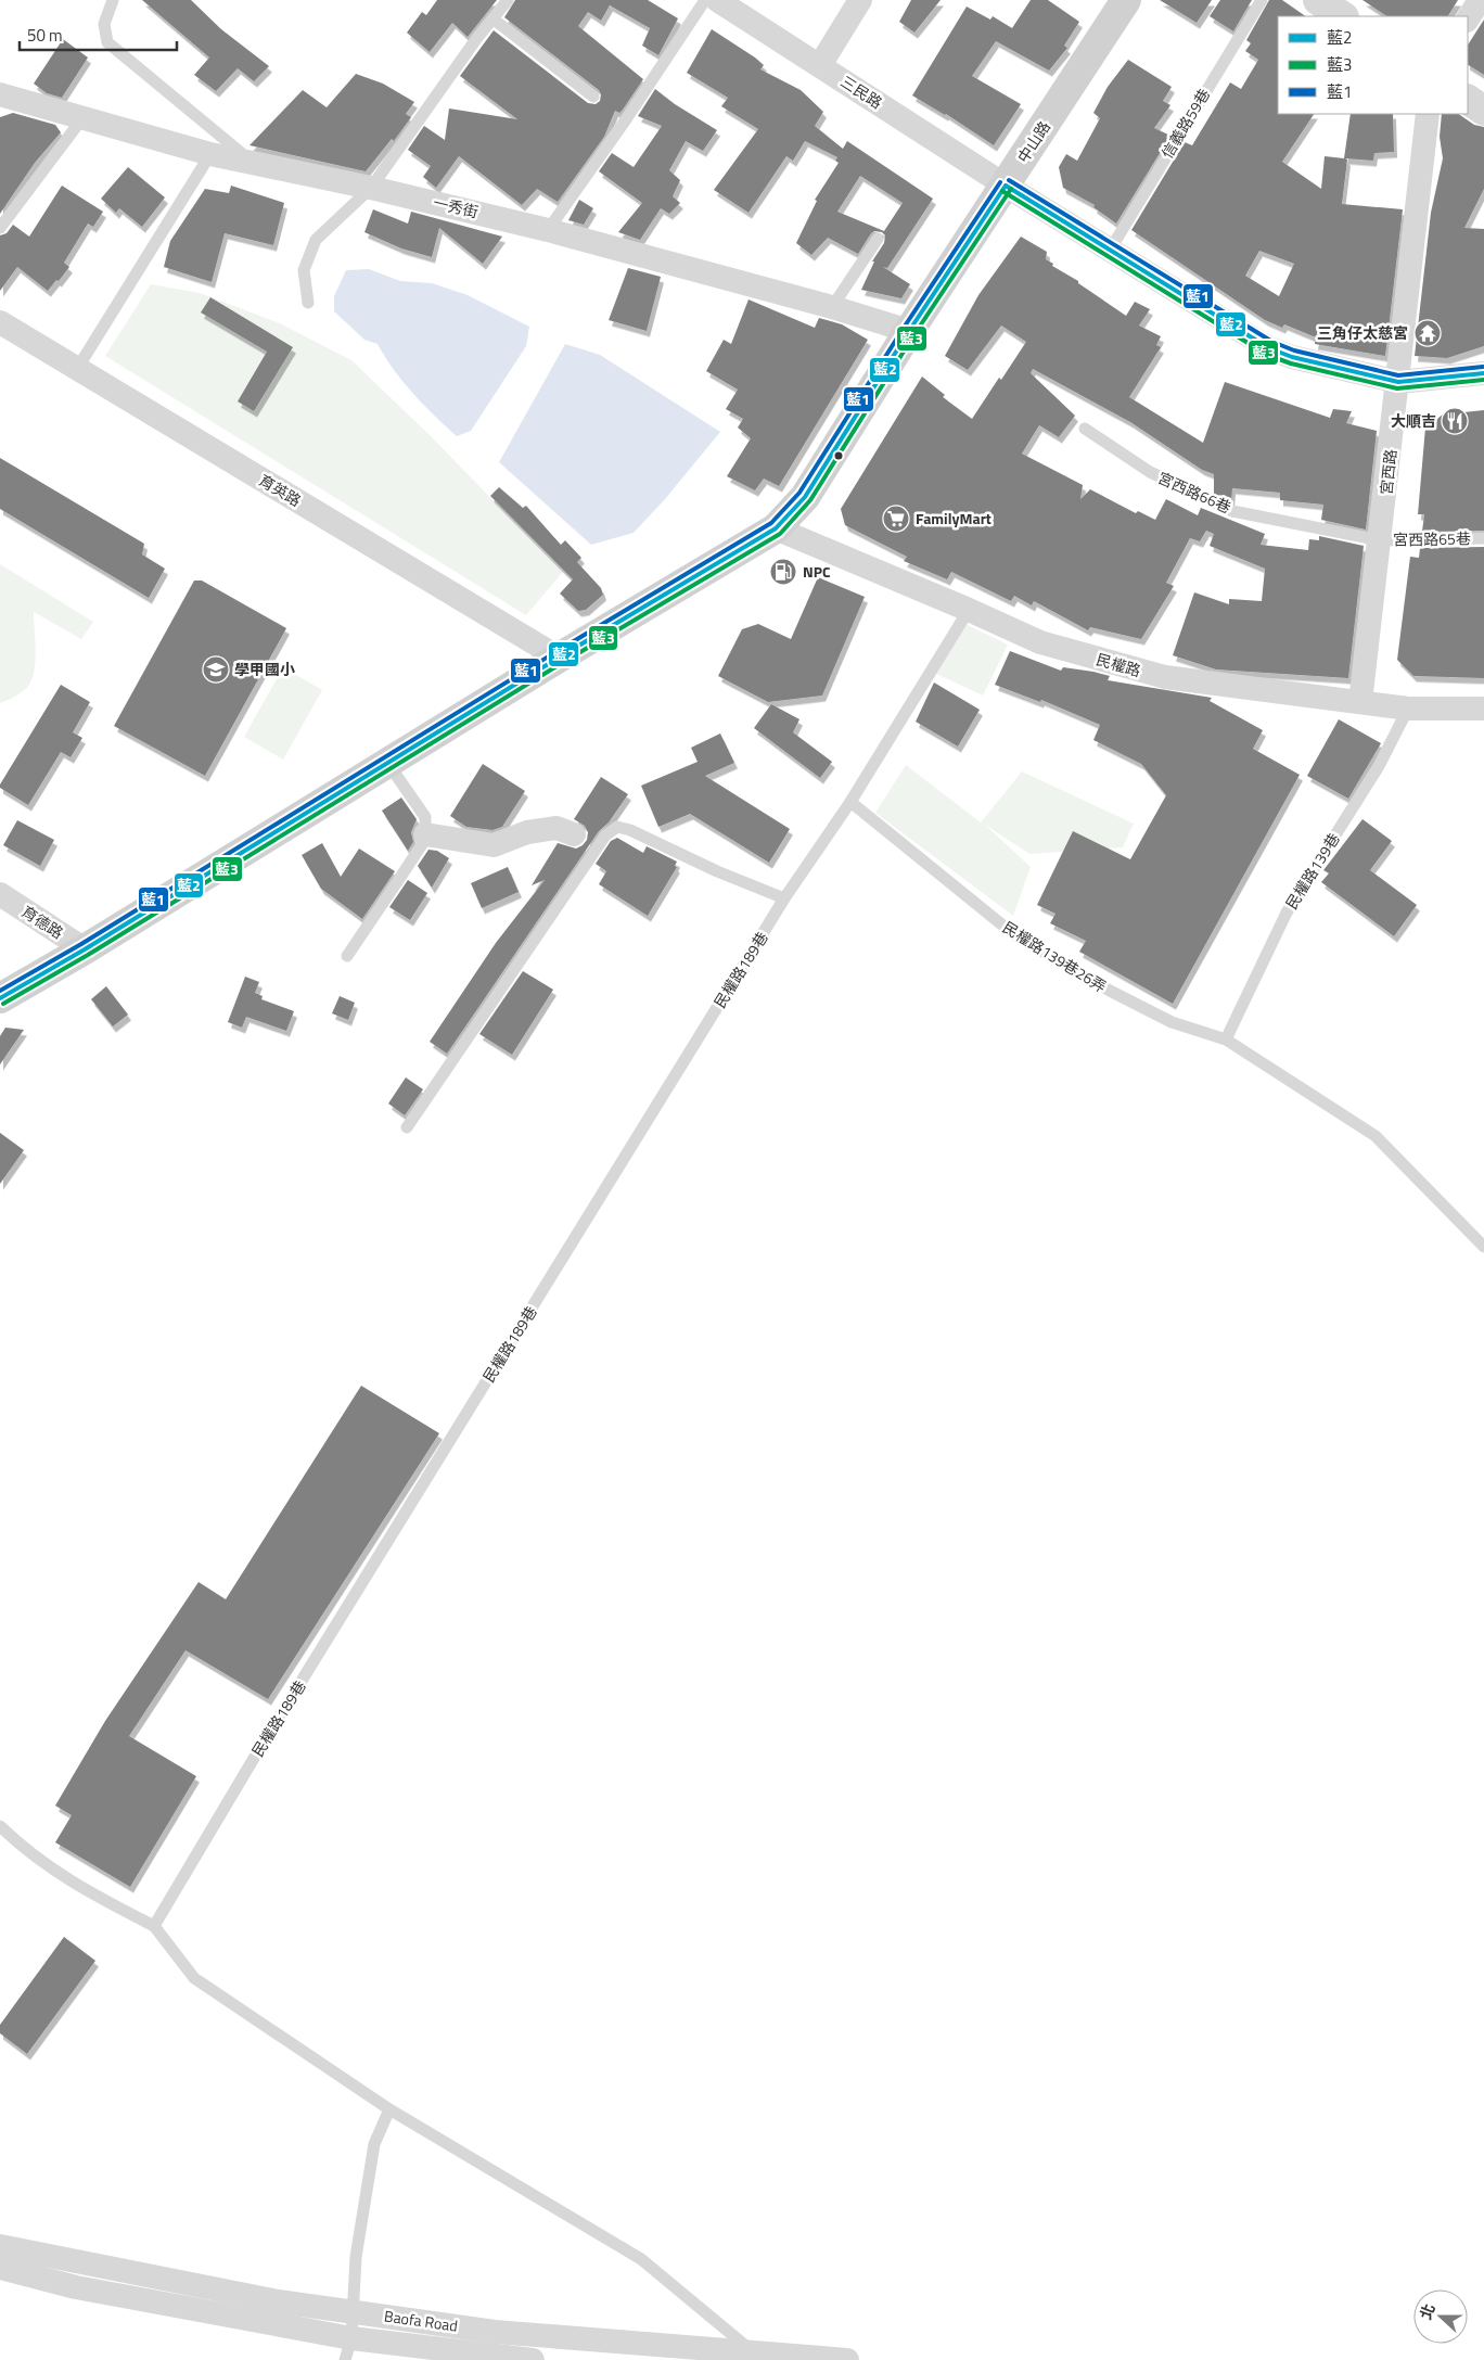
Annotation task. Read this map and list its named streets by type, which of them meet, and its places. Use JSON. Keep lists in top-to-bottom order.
{
  "streets": {
    "main road": ["中山路"],
    "street": [
      "三民路",
      "一秀街",
      "宮西路",
      "育英路",
      "民權路",
      "育德路",
      "Baofa Road"
    ],
    "lane": [
      "信義路59巷",
      "宮西路66巷",
      "宮西路65巷",
      "民權路139巷",
      "民權路139巷26弄",
      "民權路189巷"
    ]
  },
  "crossings": [
    ["三民路", "信義路59巷"],
    ["三民路", "中山路"],
    ["三民路", "宮西路"],
    ["中山路", "一秀街"],
    ["中山路", "育英路"],
    ["中山路", "民權路"],
    ["中山路", "育德路"],
    ["宮西路", "宮西路66巷"],
    ["宮西路", "宮西路65巷"],
    ["宮西路", "民權路"],
    ["宮西路66巷", "宮西路65巷"],
    ["民權路", "民權路139巷"],
    ["民權路", "民權路189巷"],
    ["民權路139巷", "民權路139巷26弄"],
    ["民權路139巷26弄", "民權路189巷"]
  ],
  "places": {
    "temple": ["三角仔太慈宮"],
    "restaurant": ["大順吉"],
    "supermarket": ["FamilyMart"],
    "fuel station": ["NPC"],
    "school or university": ["學甲國小"]
  },
  "lines": ["transit line 藍1", "transit line 藍2", "transit line 藍3"],
  "legend": ["藍2", "藍3", "藍1"],
  "scale_bar": "50 m",
  "north": "left"
}
